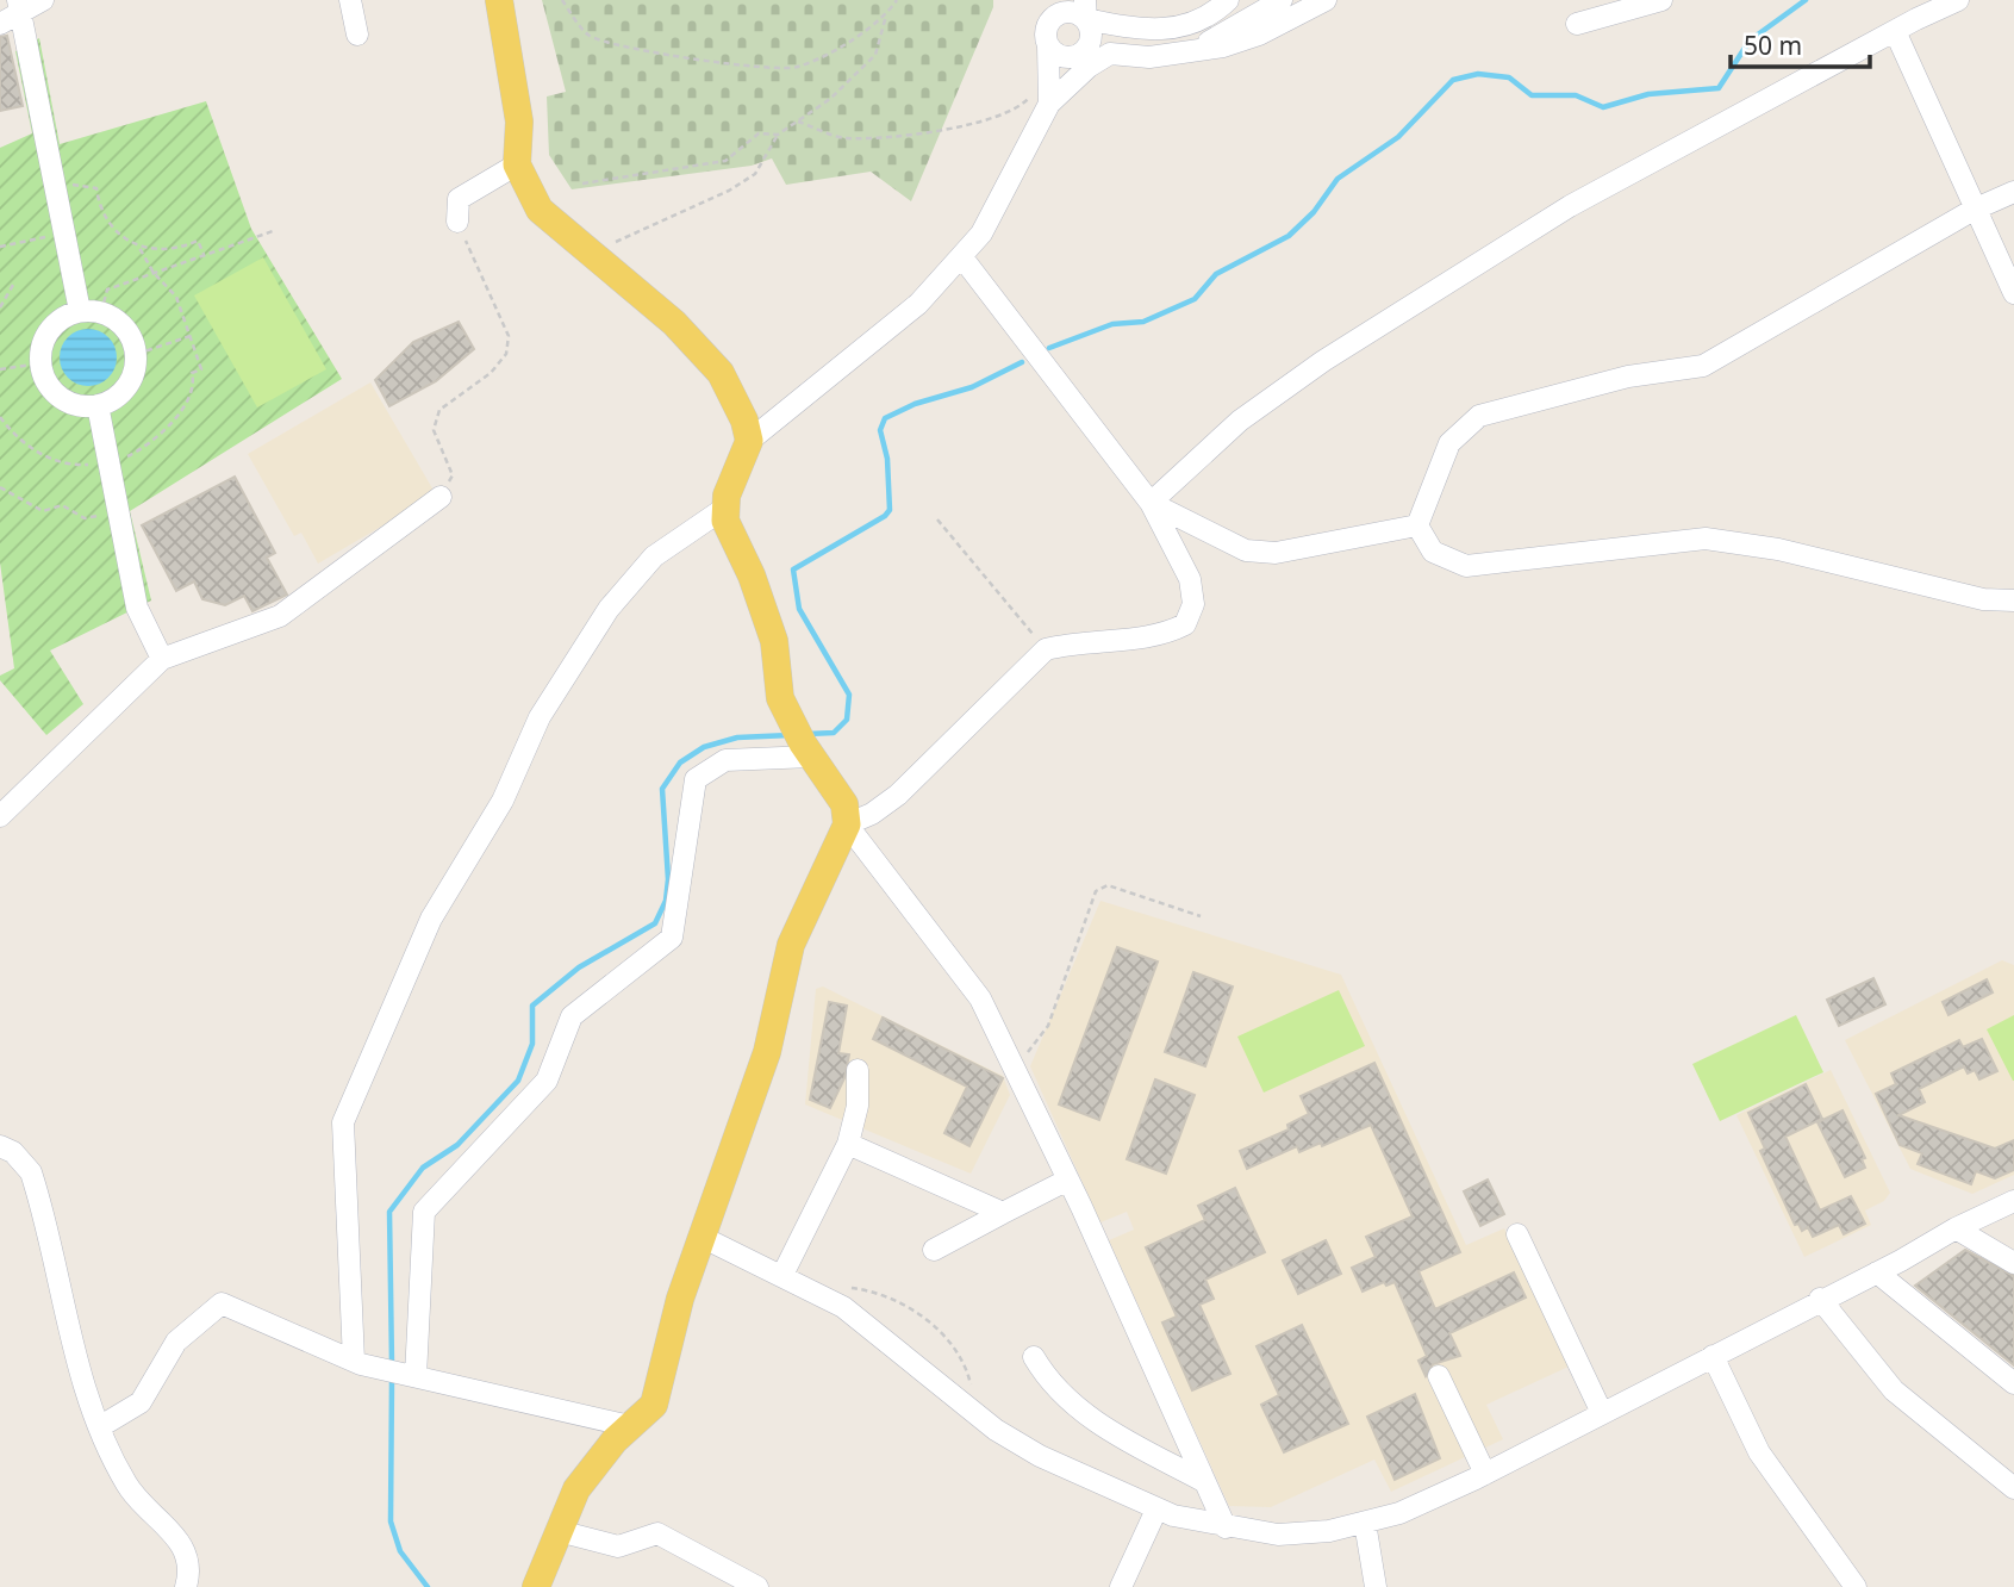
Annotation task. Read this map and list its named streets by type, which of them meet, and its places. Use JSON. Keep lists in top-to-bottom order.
{
  "scale_bar": "50 m"
}
